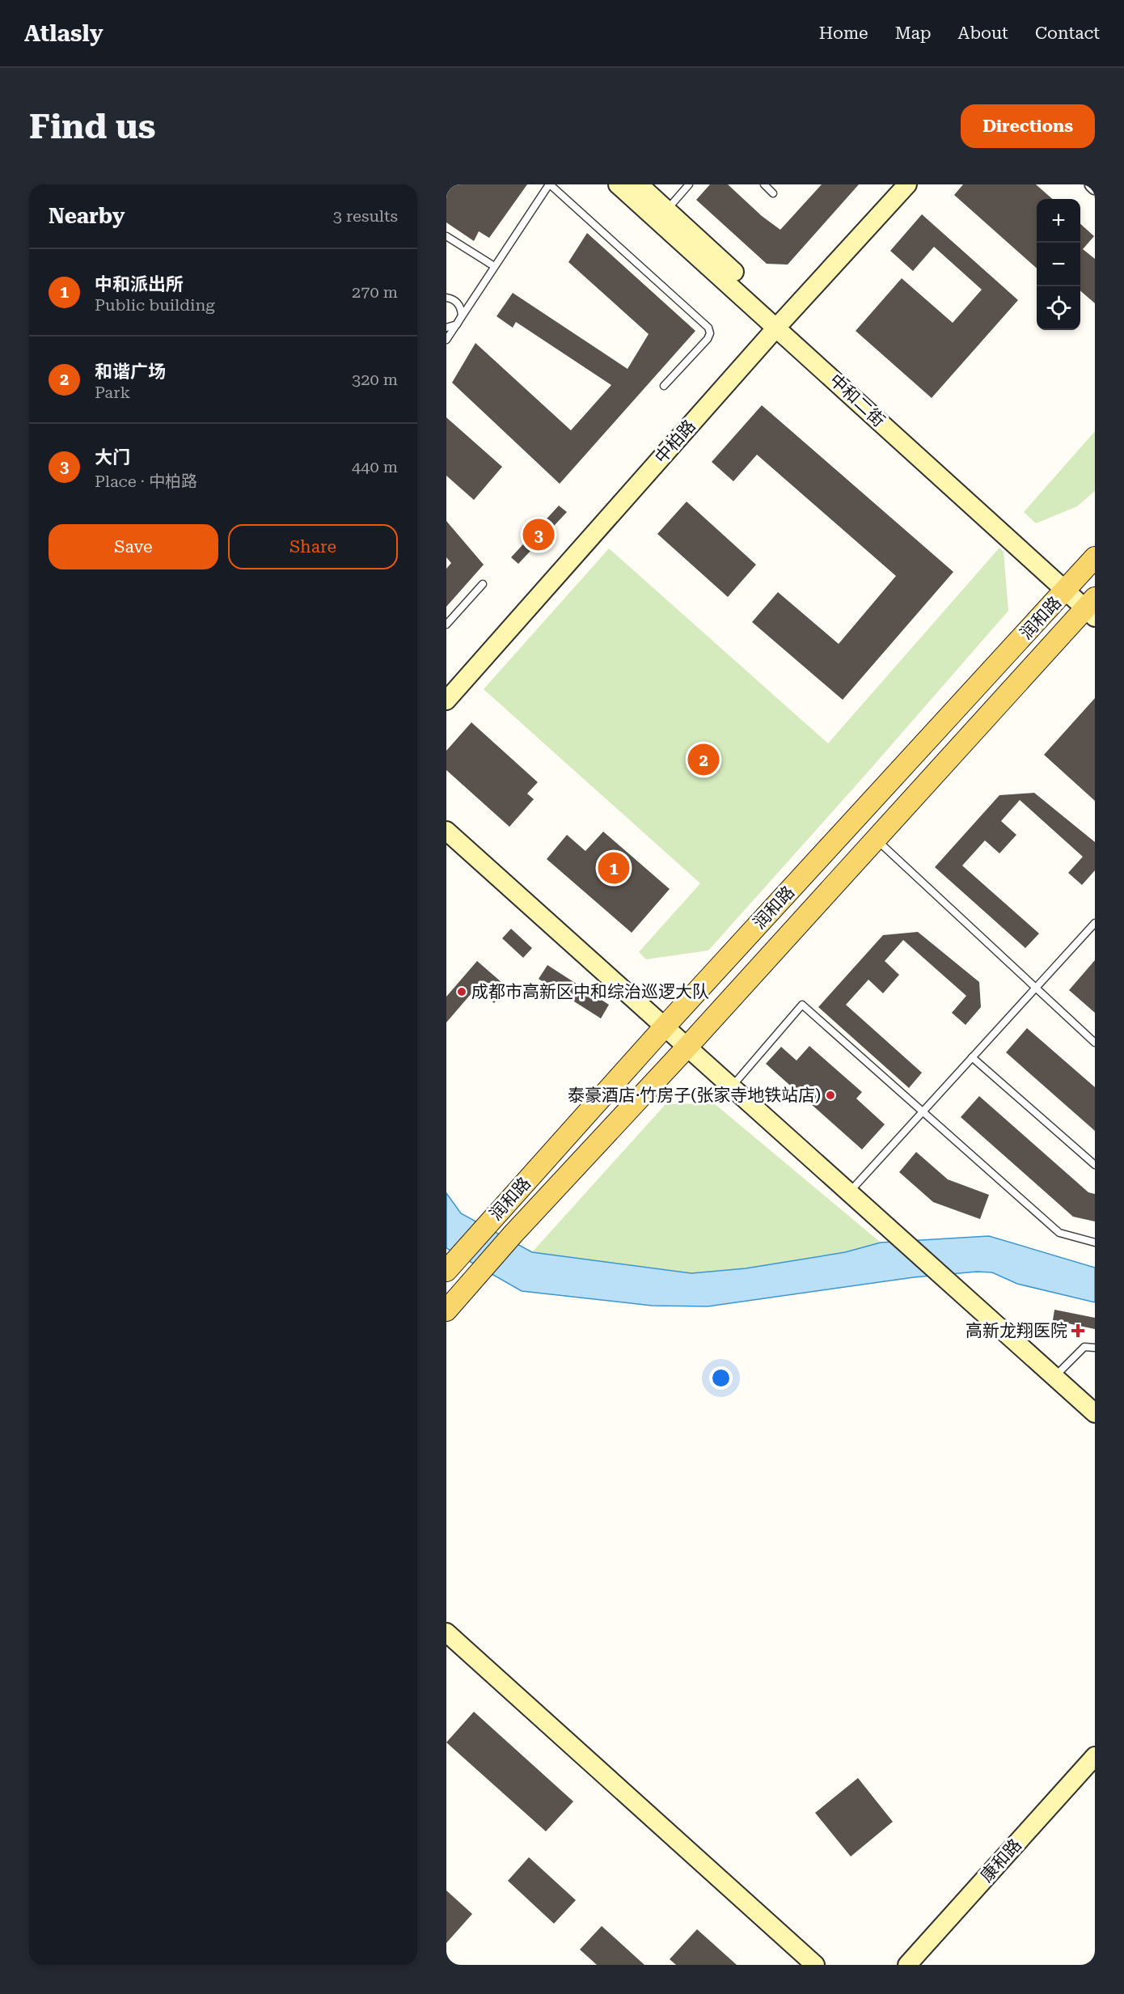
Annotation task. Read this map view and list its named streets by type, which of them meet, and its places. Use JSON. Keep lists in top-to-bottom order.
{
  "streets": {
    "main road": ["润和路"],
    "street": ["中和二街", "中柏路", "康和路"]
  },
  "crossings": [
    ["中和二街", "中柏路"],
    ["中和二街", "润和路"]
  ],
  "places": {
    "other": ["成都市高新区中和综治巡逻大队", "泰豪酒店·竹房子(张家寺地铁站店)"],
    "health": ["高新龙翔医院"]
  },
  "page": {
    "header": "Atlasly",
    "nav": [
      "Home",
      "Map",
      "About",
      "Contact"
    ],
    "buttons": [
      "Directions",
      ["Save", "Share"]
    ],
    "title": "Find us",
    "heading": ["Nearby", "3 results"],
    "map_buttons": ["+", "−"],
    "list": [
      {
        "mark": "1",
        "name": "中和派出所",
        "note": "Public building",
        "value": "270 m"
      },
      {
        "mark": "2",
        "name": "和谐广场",
        "note": "Park",
        "value": "320 m"
      },
      {
        "mark": "3",
        "name": "大门",
        "note": "Place · 中柏路",
        "value": "440 m"
      }
    ],
    "pins": ["3", "2", "1"]
  }
}
